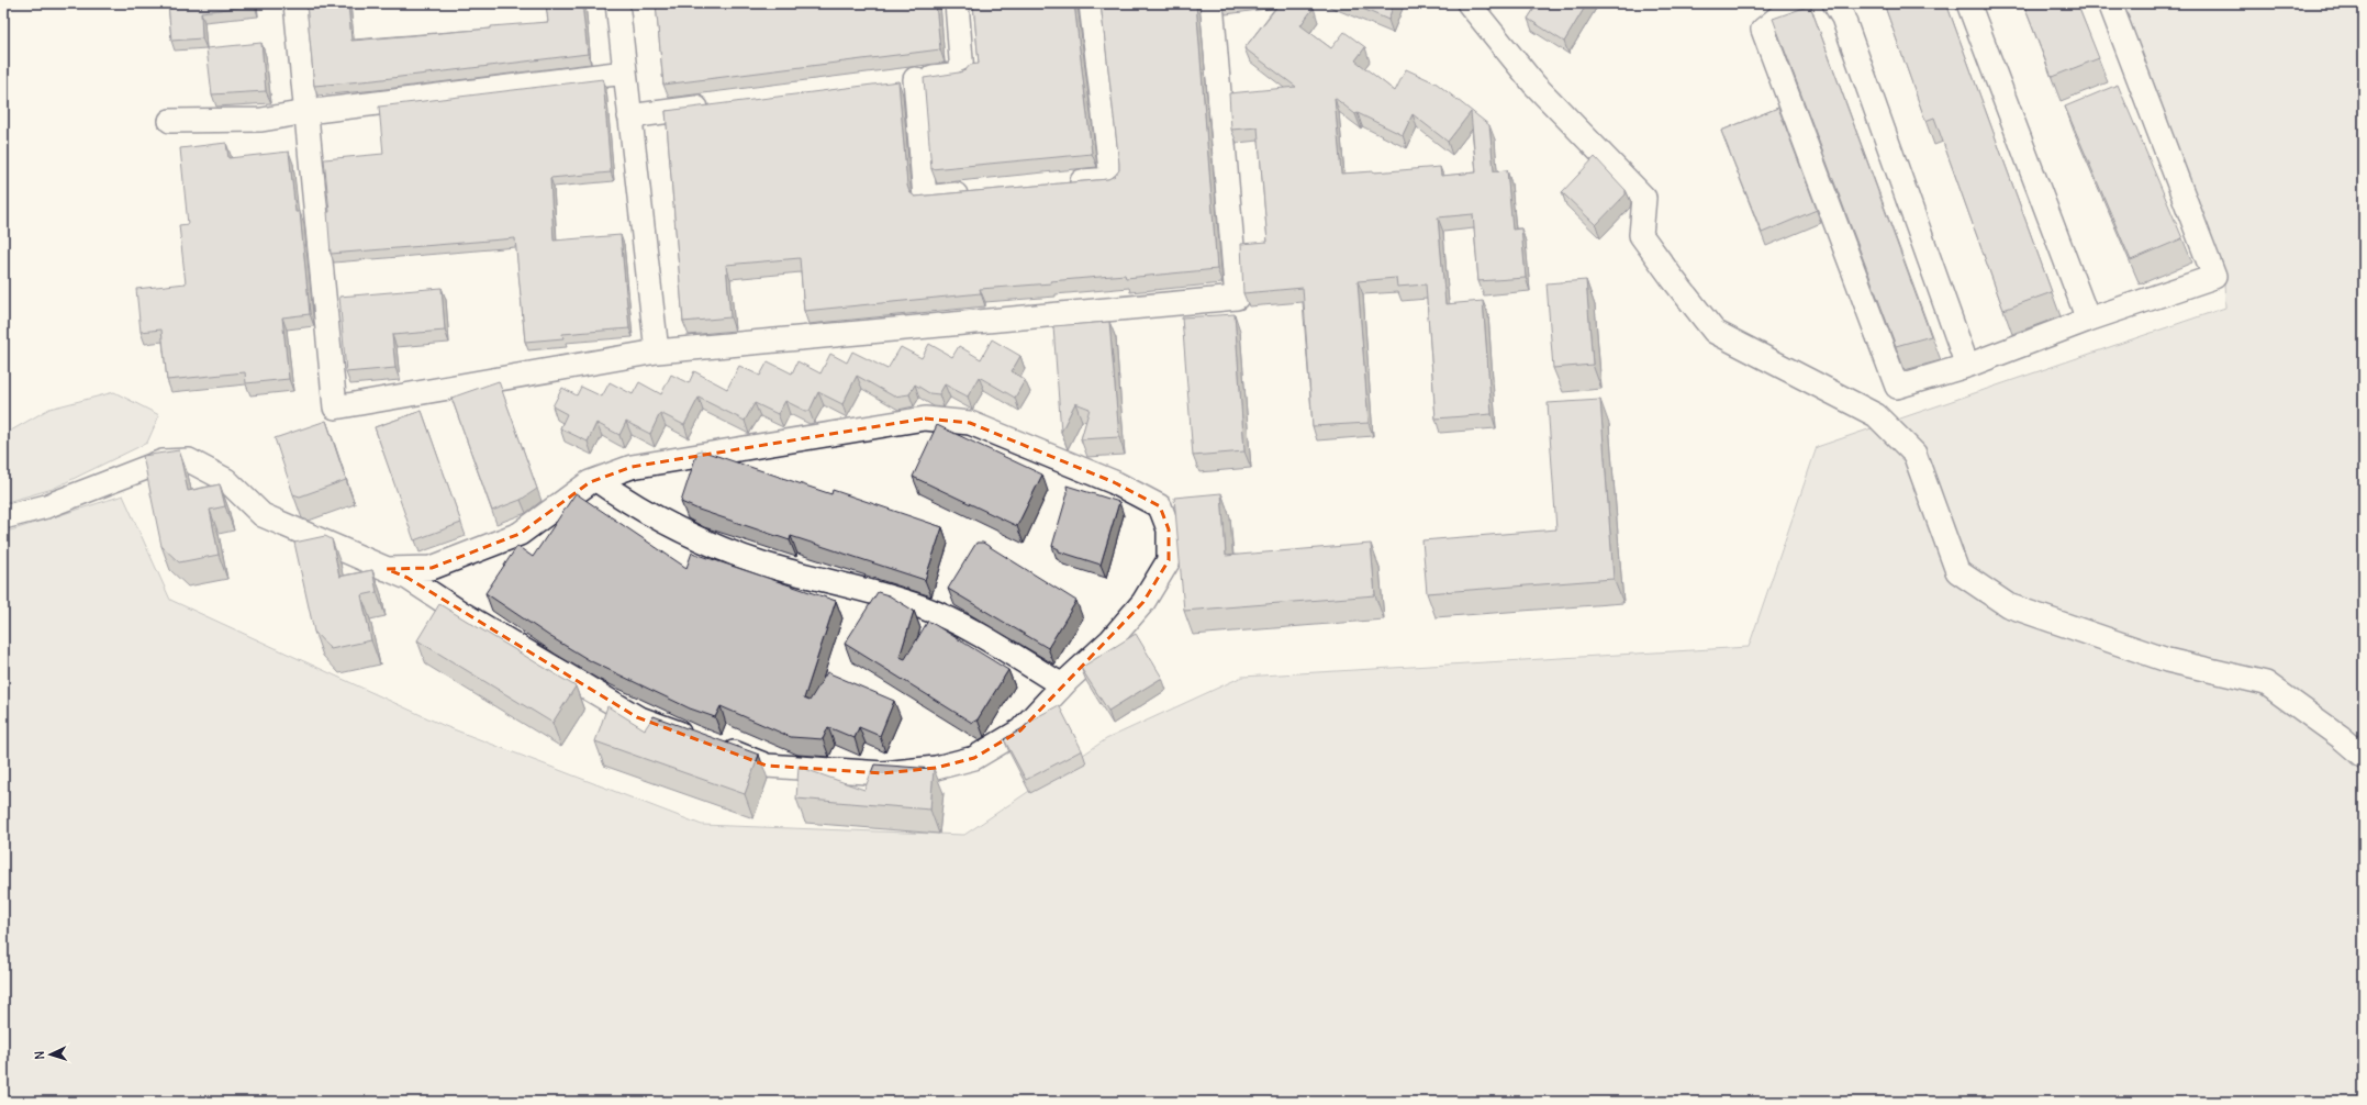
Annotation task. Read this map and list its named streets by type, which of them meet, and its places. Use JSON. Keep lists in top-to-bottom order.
{
  "north": "left"
}
